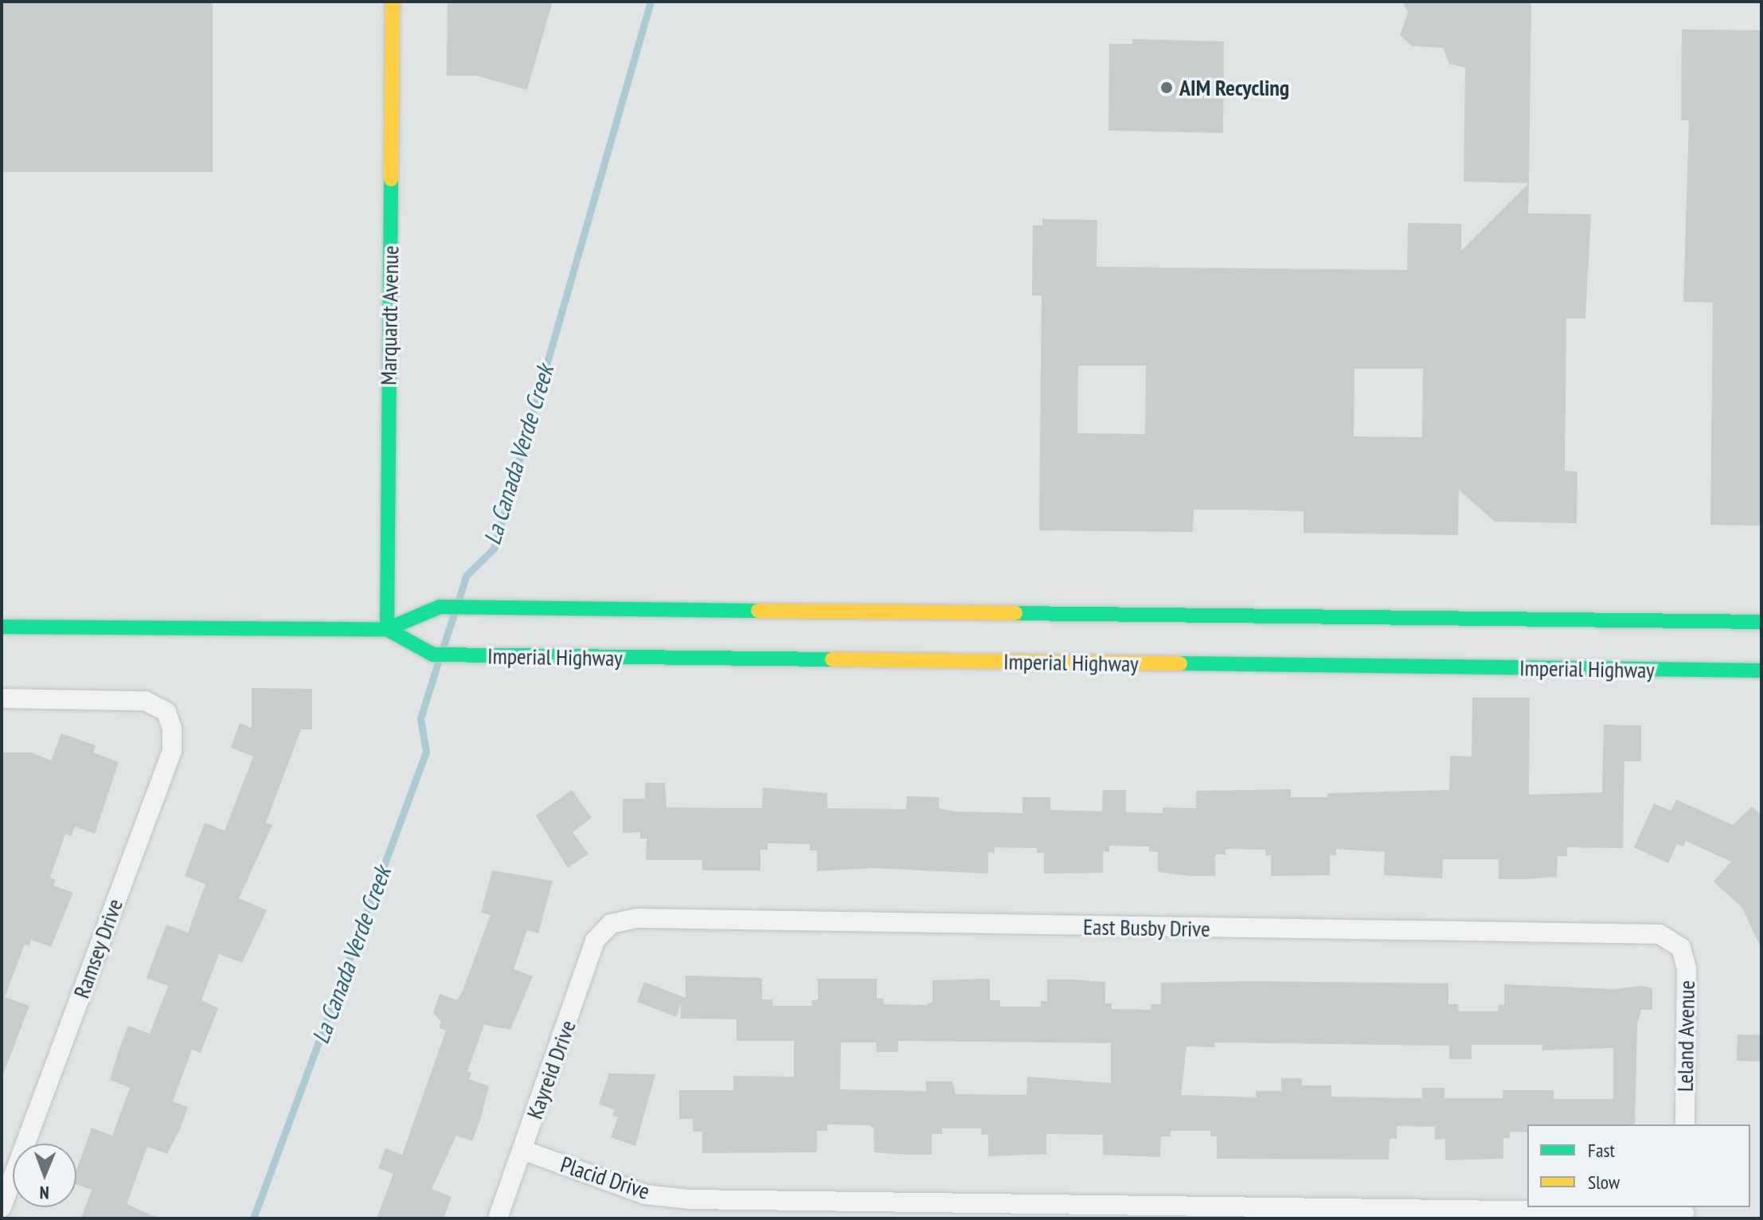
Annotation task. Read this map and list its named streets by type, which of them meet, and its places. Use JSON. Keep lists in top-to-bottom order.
{
  "streets": {
    "main road": ["Marquardt Avenue", "Imperial Highway"],
    "street": [
      "East Busby Drive",
      "Ramsey Drive",
      "Leland Avenue",
      "Kayreid Drive",
      "Placid Drive"
    ]
  },
  "crossings": [
    ["Marquardt Avenue", "Imperial Highway"],
    ["East Busby Drive", "Leland Avenue"],
    ["East Busby Drive", "Kayreid Drive"],
    ["Kayreid Drive", "Placid Drive"]
  ],
  "water": ["La Canada Verde Creek"],
  "places": ["AIM Recycling"],
  "legend": ["Fast", "Slow"],
  "north": "bottom"
}
